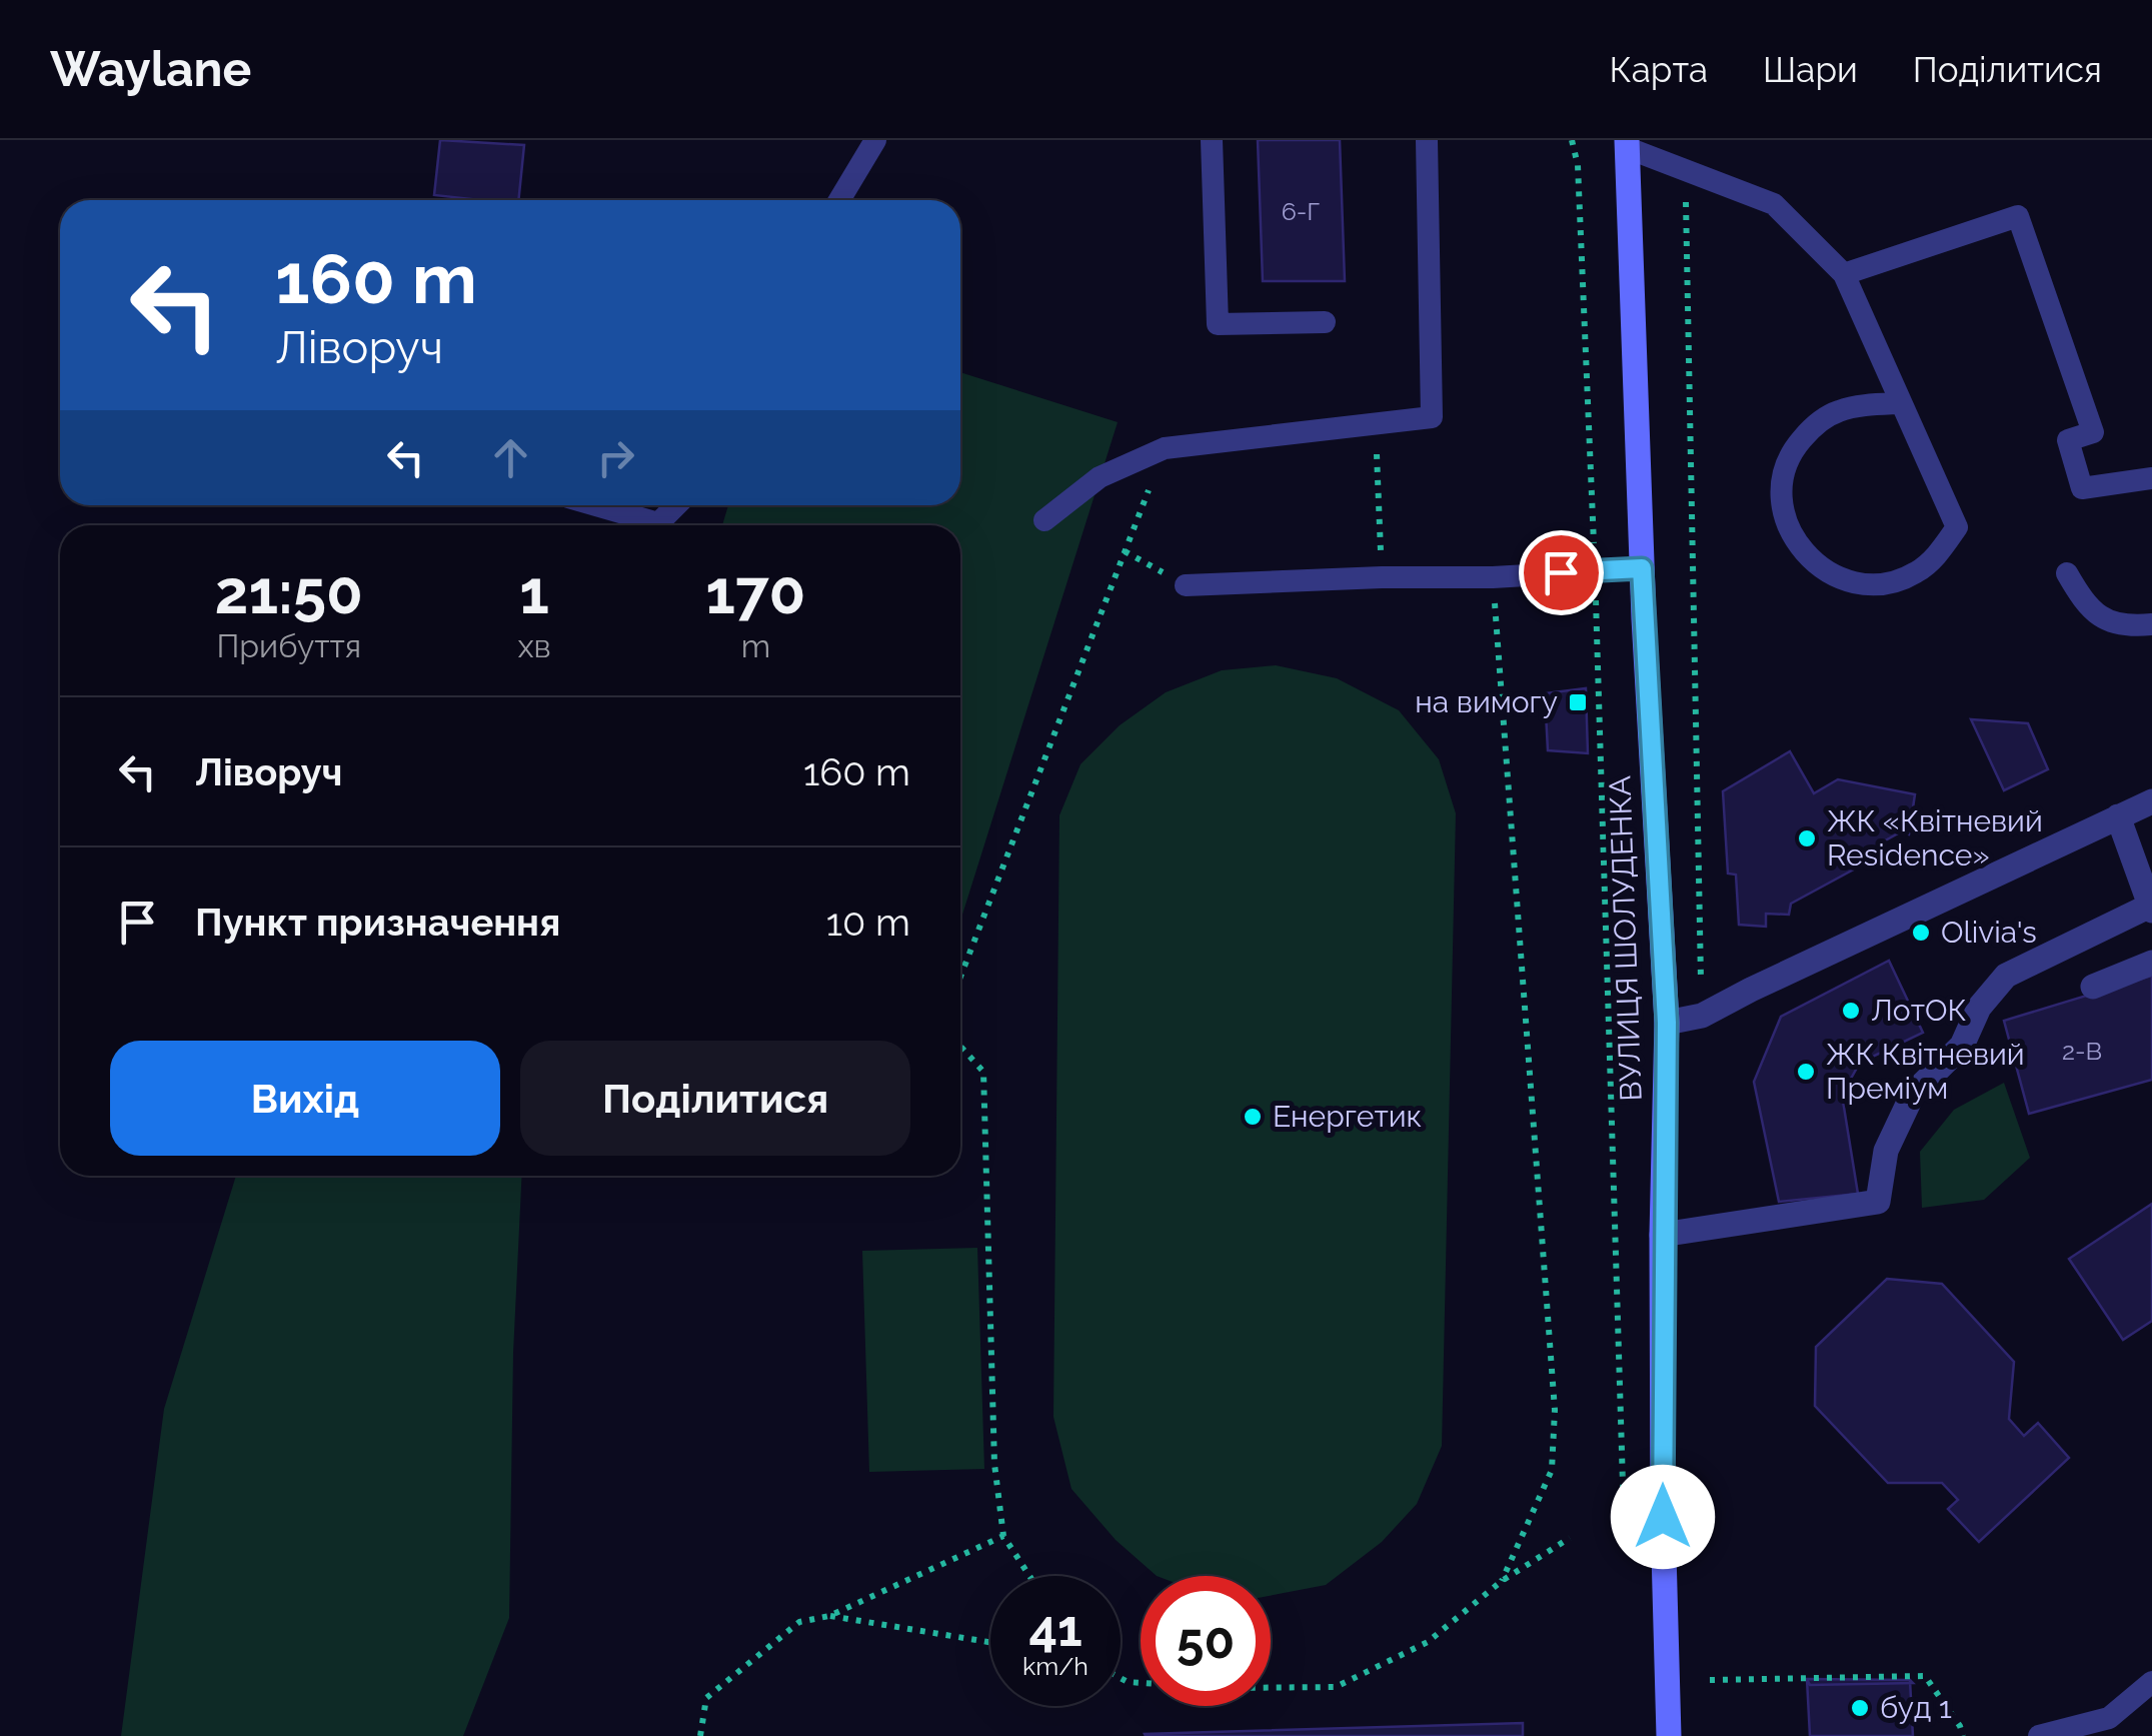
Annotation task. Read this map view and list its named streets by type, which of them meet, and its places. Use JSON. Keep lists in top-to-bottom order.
{
  "streets": {
    "main road": ["ВУЛИЦЯ ШОЛУДЕНКА"]
  },
  "places": {
    "transit": ["на вимогу"],
    "other": [
      "ЖК «Квітневий Residence»",
      "Olivia's",
      "ЛотОК",
      "ЖК Квітневий Преміум",
      "Енергетик",
      "буд 1"
    ]
  },
  "house_numbers": ["6-Г", "2-В"],
  "page": {
    "header": "Waylane",
    "nav": ["Карта", "Шари", "Поділитися"],
    "turn": ["160 m", "Ліворуч"],
    "eta": [
      "21:50",
      "Прибуття",
      "1",
      "хв",
      "170",
      "m"
    ],
    "list": [
      {
        "name": "Ліворуч",
        "value": "160 m"
      },
      {
        "name": "Пункт призначення",
        "value": "10 m"
      }
    ],
    "buttons": ["Вихід", "Поділитися"],
    "speed": "41 km/h",
    "limit": "50"
  }
}
